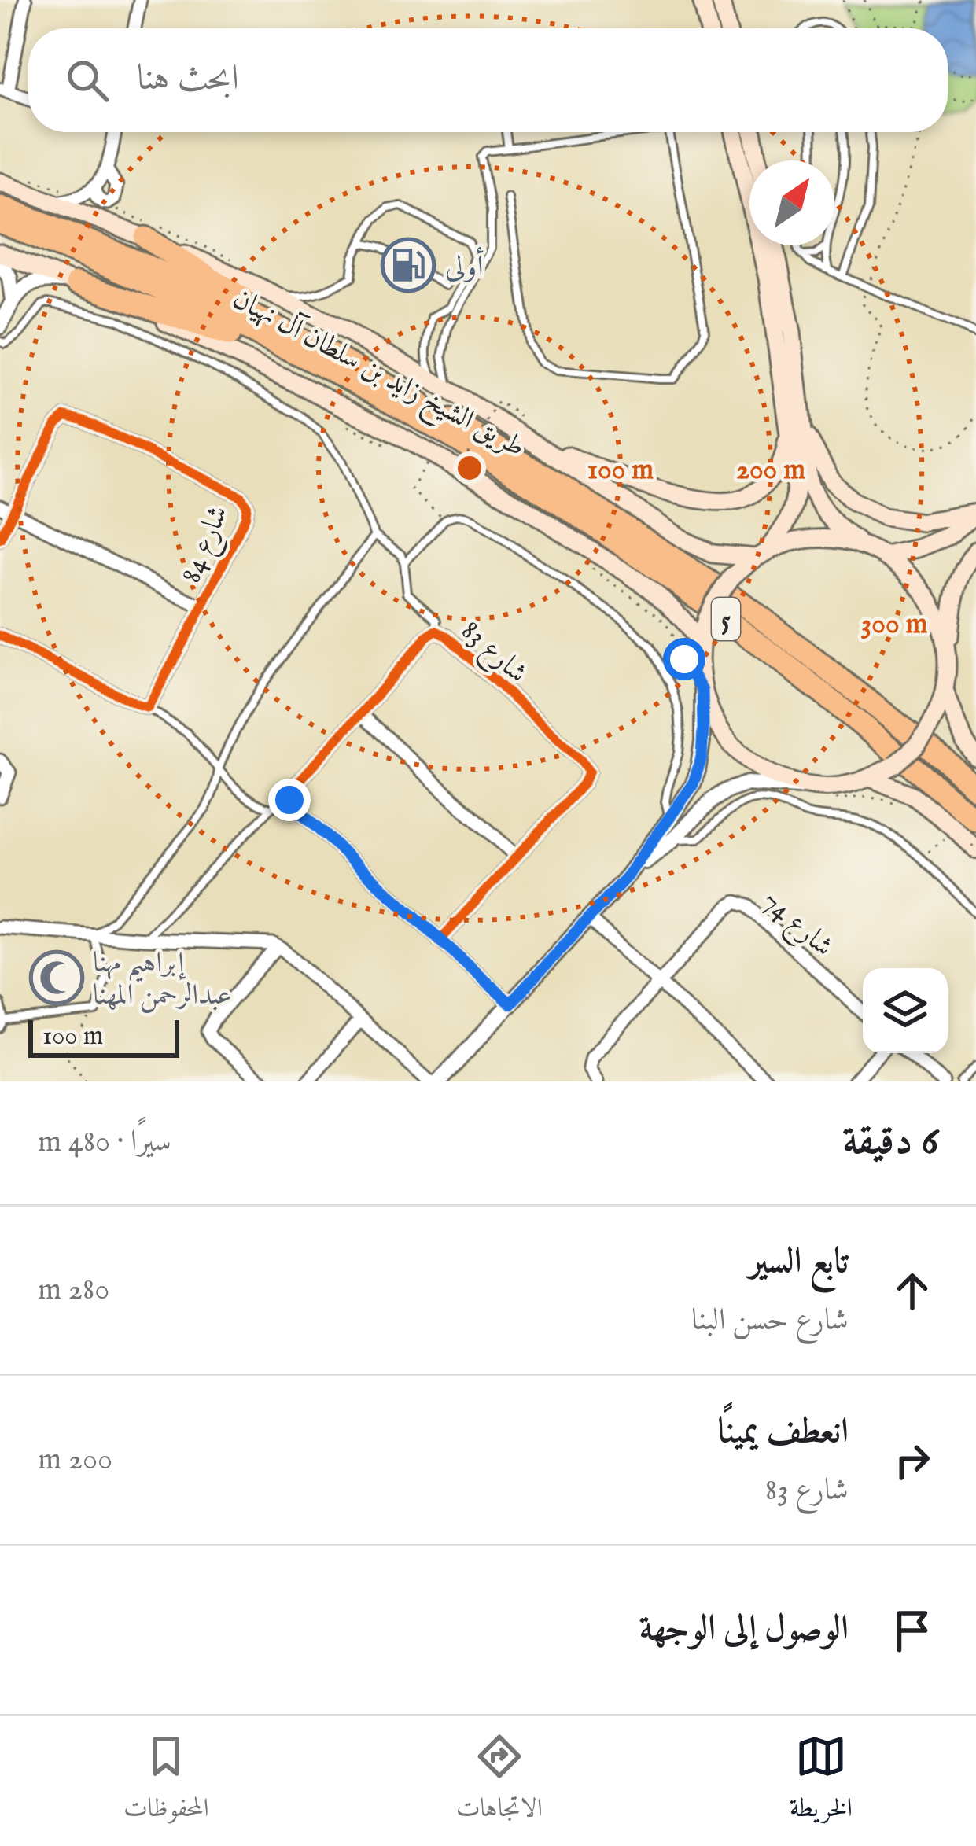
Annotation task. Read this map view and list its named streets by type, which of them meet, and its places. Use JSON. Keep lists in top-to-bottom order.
{
  "streets": {
    "highway": ["طريق الشيخ زايد بن سلطان آل نهيان", "5"],
    "street": ["شارع 84", "شارع 83", "شارع 74"]
  },
  "places": {
    "fuel station": ["أولى"],
    "mosque": ["إبراهيم مهنا عبدالرحمن المهنا"]
  },
  "scale_bar": "100 m",
  "north": "top right",
  "page": {
    "search": "ابحث هنا",
    "scale": "100 m",
    "heading": ["6 دقيقة", "سيرًا · 480 m"],
    "list": [
      ["تابع السير", "شارع حسن البنا", "280 m"],
      ["انعطف يمينًا", "شارع 83", "200 m"],
      "الوصول إلى الوجهة"
    ],
    "nav": ["الخريطة", "الاتجاهات", "المحفوظات"]
  },
  "rings": ["100 m", "200 m", "300 m"]
}
